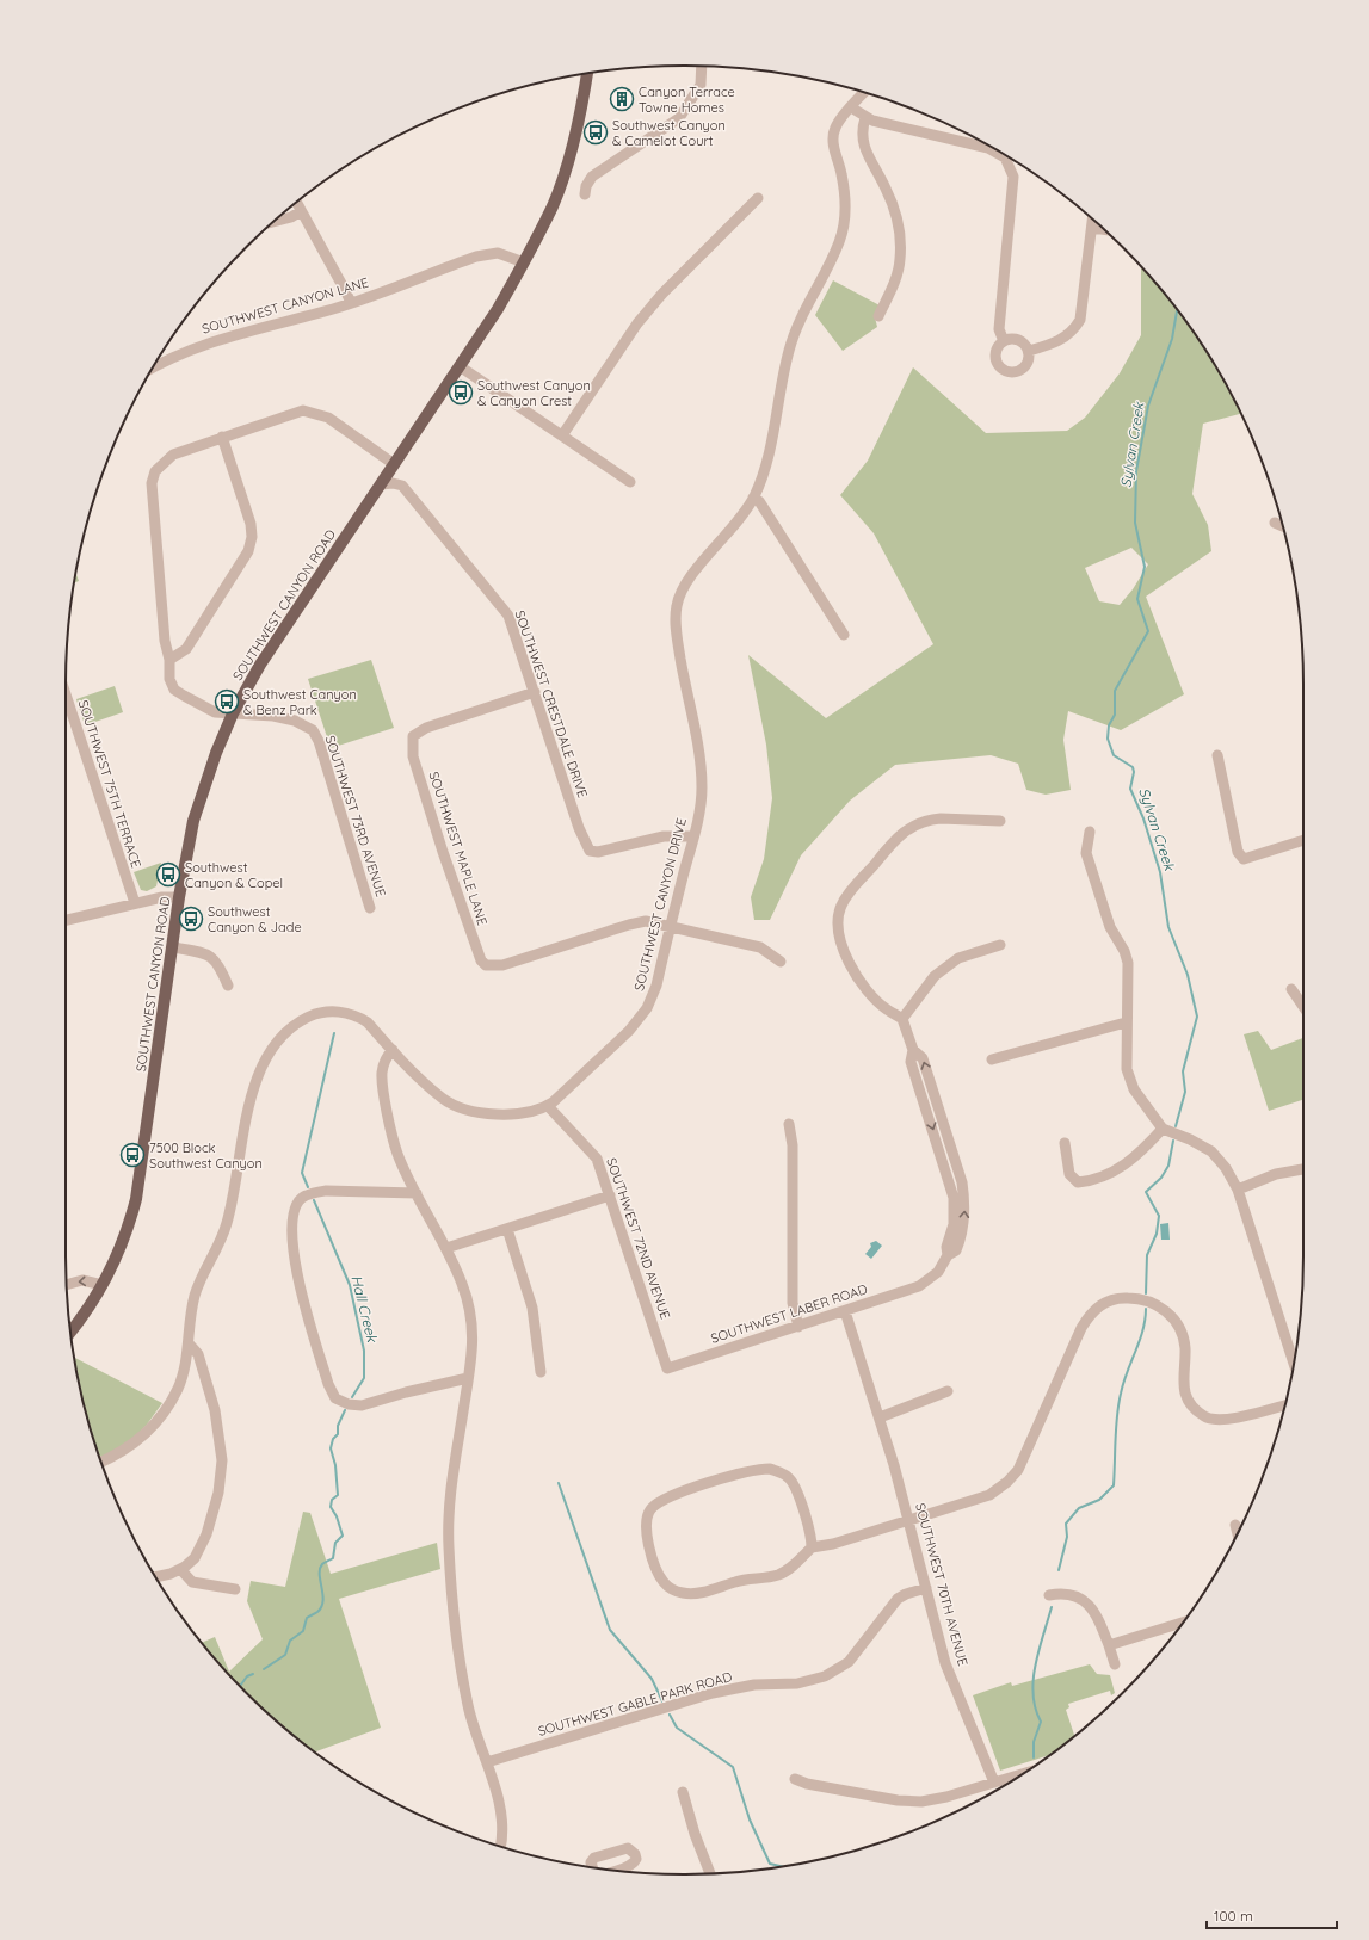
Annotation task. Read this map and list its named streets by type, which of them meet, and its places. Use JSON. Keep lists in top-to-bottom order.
{
  "streets": {
    "main road": ["SOUTHWEST CANYON ROAD"],
    "street": [
      "SOUTHWEST CANYON LANE",
      "SOUTHWEST CRESTDALE DRIVE",
      "SOUTHWEST 75TH TERRACE",
      "SOUTHWEST 73RD AVENUE",
      "SOUTHWEST MAPLE LANE",
      "SOUTHWEST CANYON DRIVE",
      "SOUTHWEST 72ND AVENUE",
      "SOUTHWEST LABER ROAD",
      "SOUTHWEST 70TH AVENUE",
      "SOUTHWEST GABLE PARK ROAD"
    ]
  },
  "crossings": [
    ["SOUTHWEST CANYON LANE", "SOUTHWEST CANYON ROAD"],
    ["SOUTHWEST CANYON ROAD", "SOUTHWEST CRESTDALE DRIVE"],
    ["SOUTHWEST CANYON ROAD", "SOUTHWEST 73RD AVENUE"],
    ["SOUTHWEST CRESTDALE DRIVE", "SOUTHWEST MAPLE LANE"],
    ["SOUTHWEST CRESTDALE DRIVE", "SOUTHWEST CANYON DRIVE"],
    ["SOUTHWEST MAPLE LANE", "SOUTHWEST CANYON DRIVE"],
    ["SOUTHWEST CANYON DRIVE", "SOUTHWEST 72ND AVENUE"],
    ["SOUTHWEST 72ND AVENUE", "SOUTHWEST LABER ROAD"],
    ["SOUTHWEST LABER ROAD", "SOUTHWEST 70TH AVENUE"],
    ["SOUTHWEST 70TH AVENUE", "SOUTHWEST GABLE PARK ROAD"]
  ],
  "water": ["Sylvan Creek", "Hall Creek"],
  "places": {
    "building": ["Canyon Terrace Towne Homes"],
    "bus stop": [
      "Southwest Canyon & Camelot Court",
      "Southwest Canyon & Canyon Crest",
      "Southwest Canyon & Benz Park",
      "Southwest Canyon & Copel",
      "Southwest Canyon & Jade",
      "7500 Block Southwest Canyon"
    ]
  },
  "scale_bar": "100 m"
}
